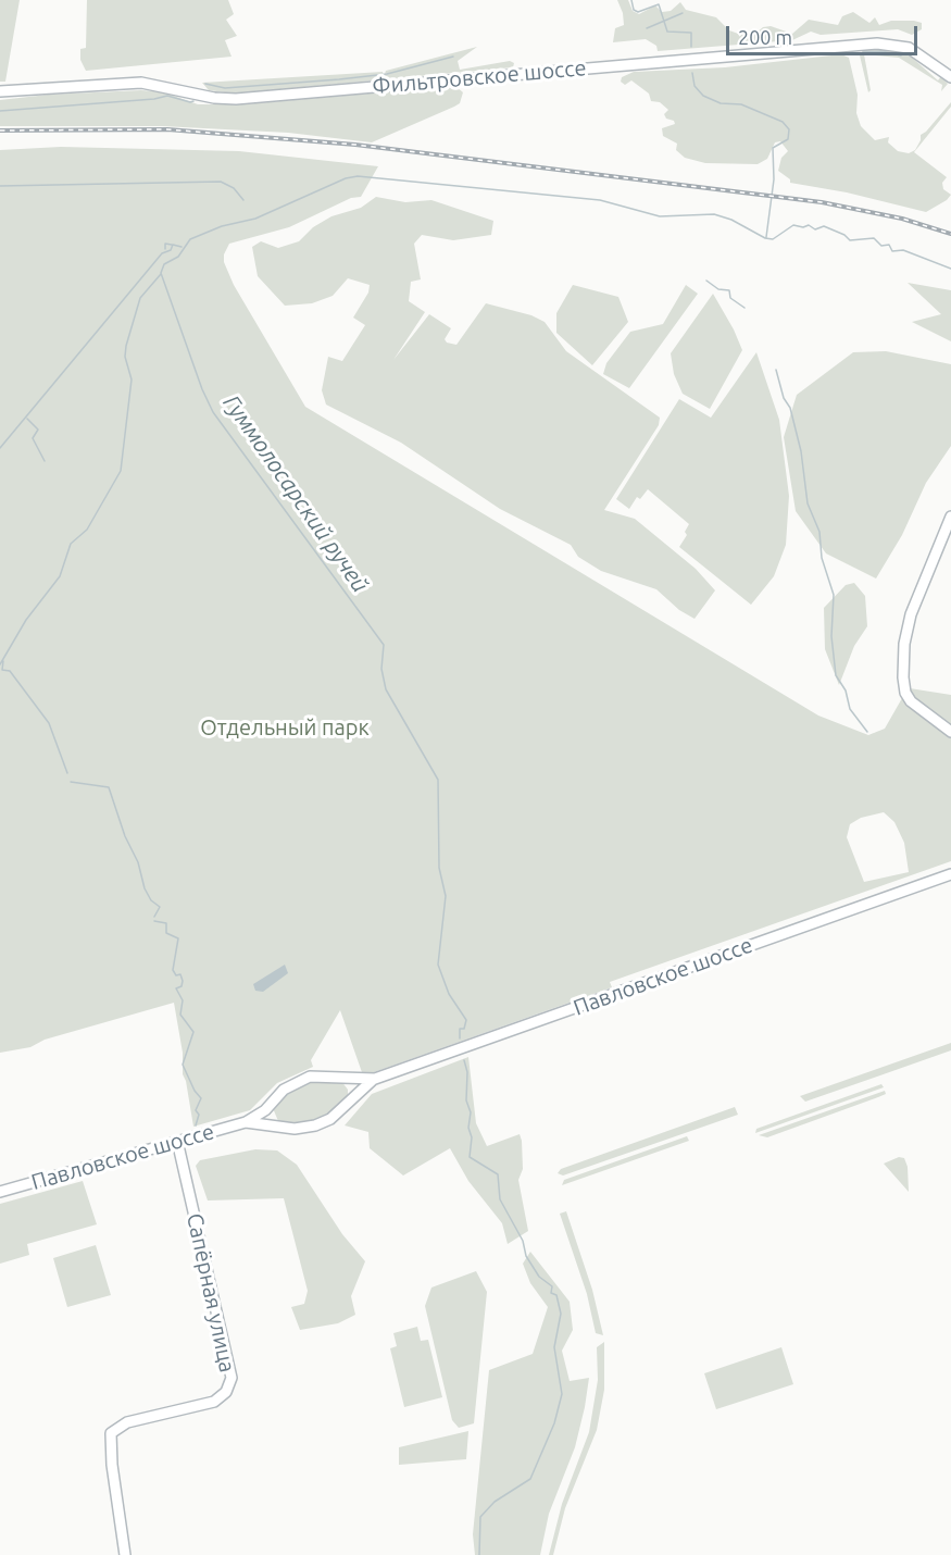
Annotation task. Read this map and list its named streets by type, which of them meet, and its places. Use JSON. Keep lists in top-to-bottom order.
{
  "streets": {
    "main road": ["Фильтровское шоссе", "Павловское шоссе", "Сапёрная улица"]
  },
  "crossings": [
    ["Павловское шоссе", "Сапёрная улица"]
  ],
  "water": ["Гуммолосарский ручей"],
  "parks": ["Отдельный парк"],
  "scale_bar": "200 m"
}
